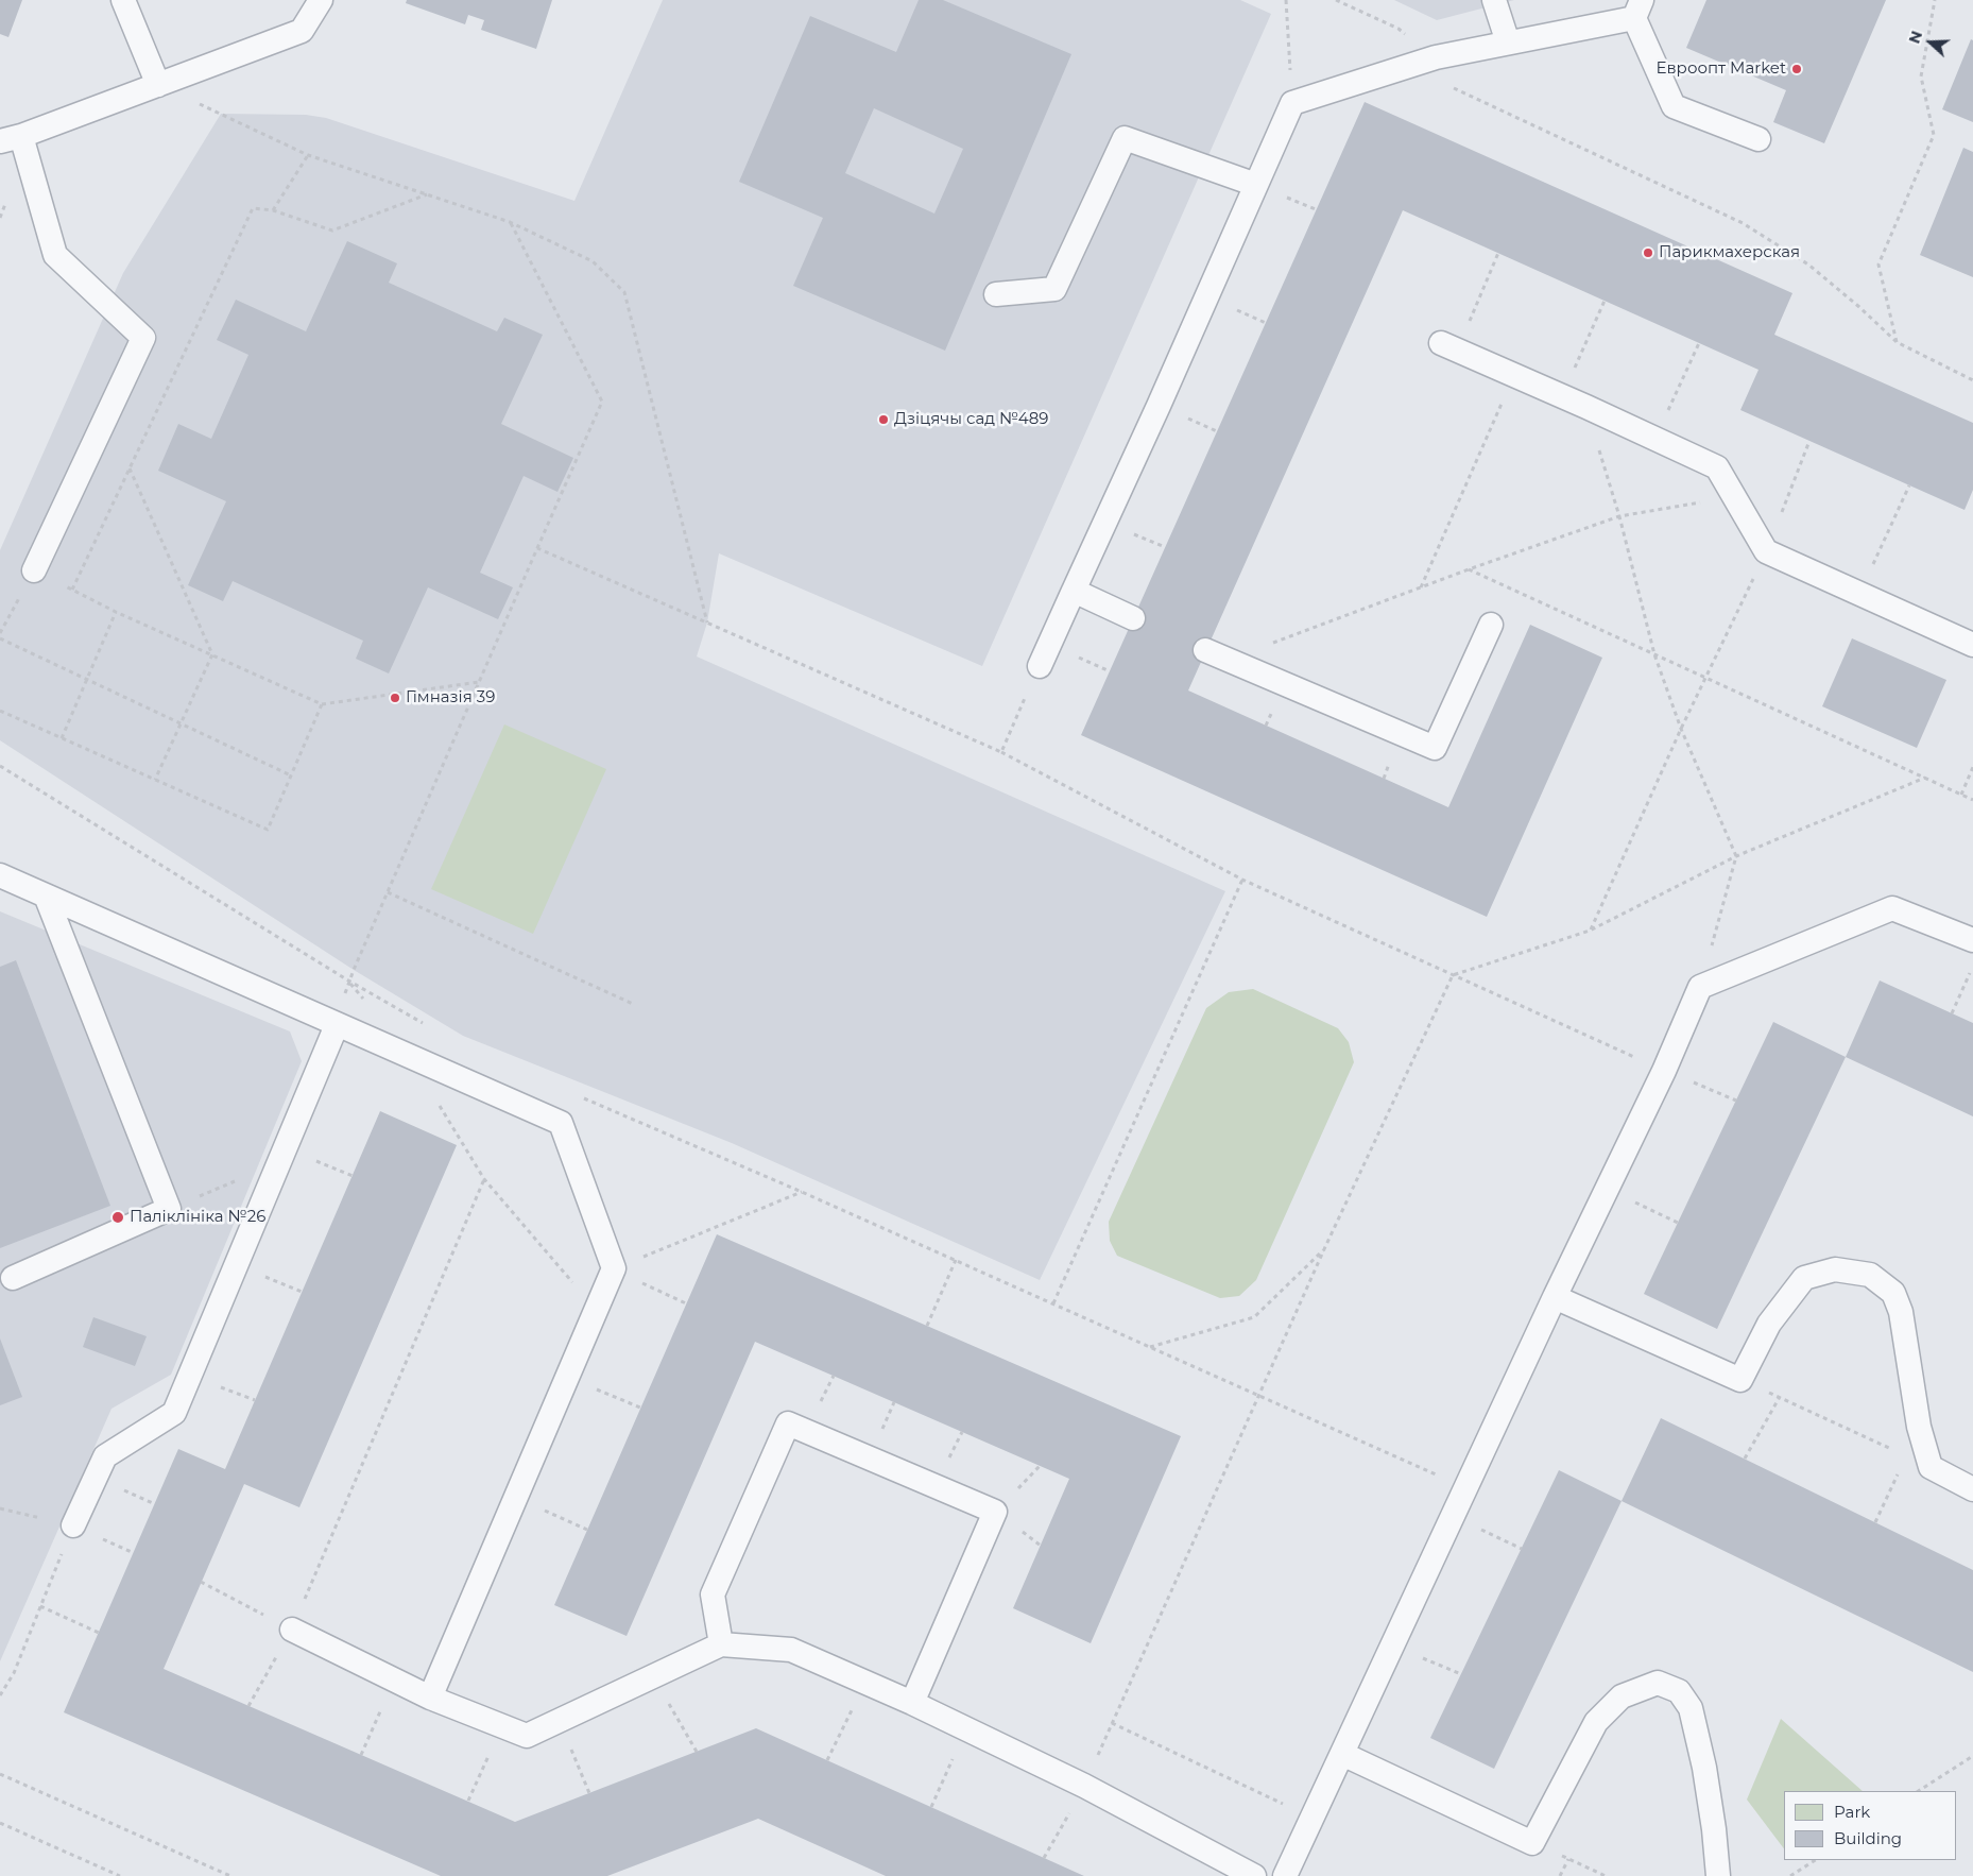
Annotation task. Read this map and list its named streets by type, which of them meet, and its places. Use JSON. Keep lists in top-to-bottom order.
{
  "places": [
    "Евроопт Market",
    "Парикмахерская",
    "Дзіцячы сад №489",
    "Гімназія 39",
    "Паліклініка №26"
  ],
  "legend": ["Park", "Building"],
  "north": "left"
}
